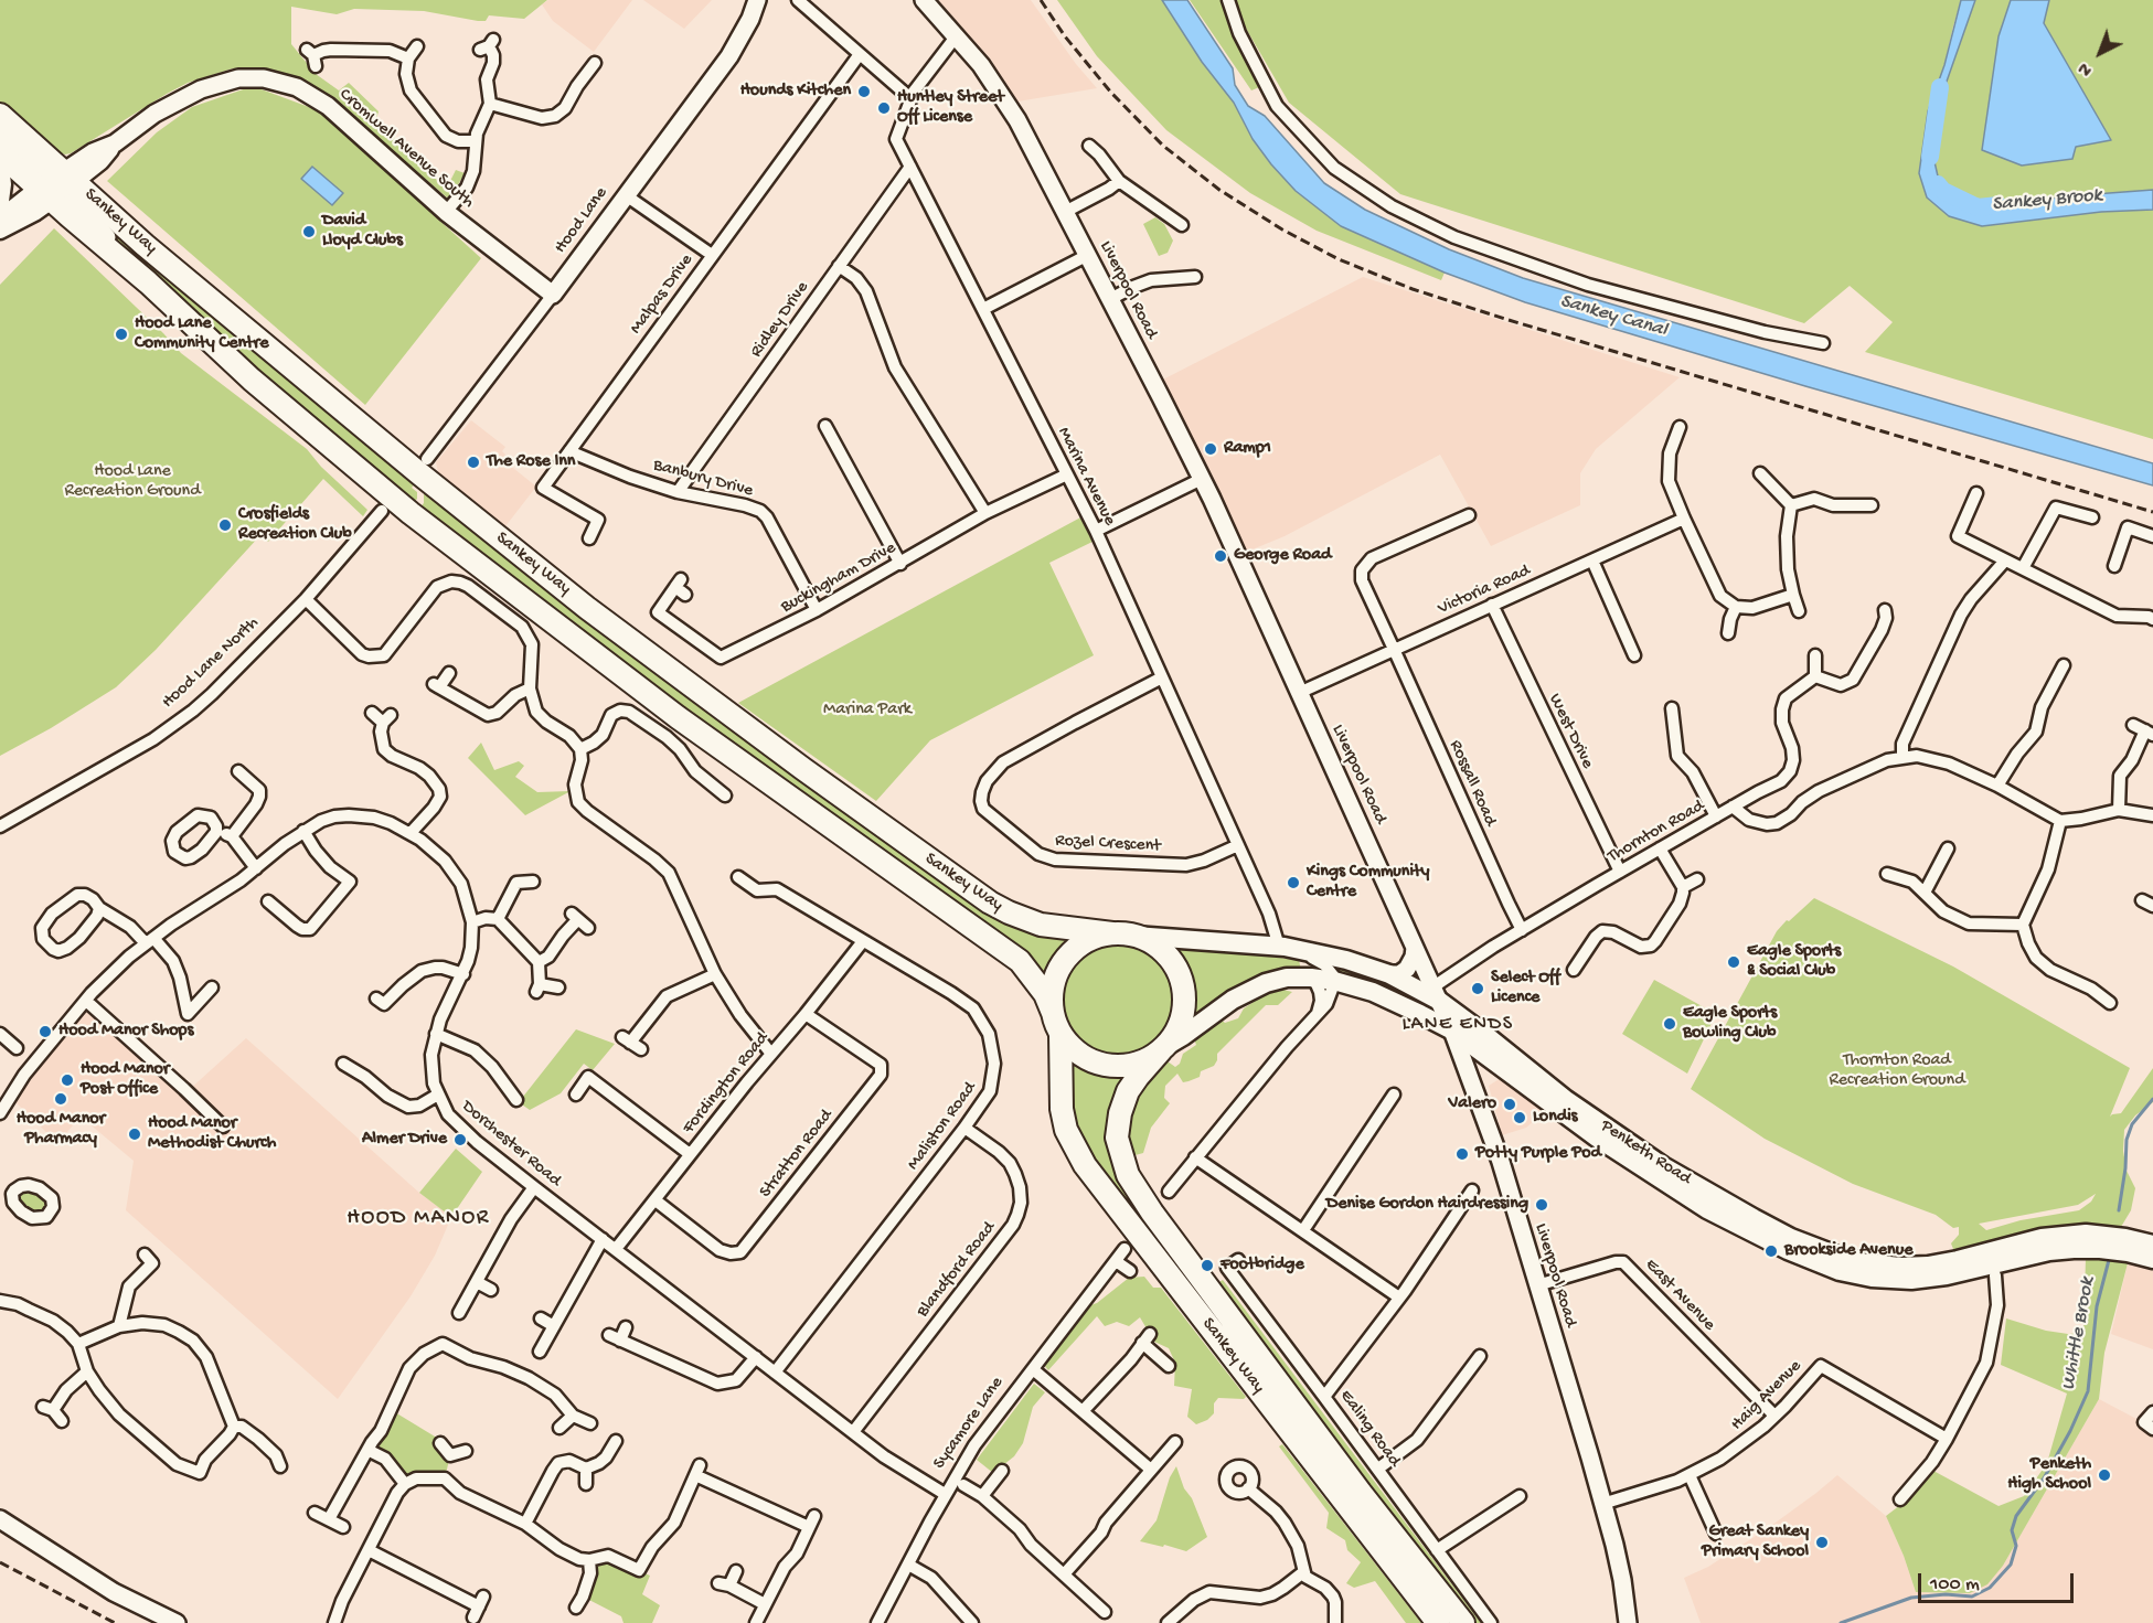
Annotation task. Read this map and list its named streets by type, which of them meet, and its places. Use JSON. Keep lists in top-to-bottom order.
{
  "streets": {
    "highway": ["Sankey Way"],
    "main road": ["Penketh Road"],
    "street": [
      "Cromwell Avenue South",
      "Hood Lane",
      "Liverpool Road",
      "Malpas Drive",
      "Ridley Drive",
      "Marina Avenue",
      "Banbury Drive",
      "Buckingham Drive",
      "Victoria Road",
      "Hood Lane North",
      "West Drive",
      "Rossall Road",
      "Thornton Road",
      "Rozel Crescent",
      "Fordington Road",
      "Maliston Road",
      "Dorchester Road",
      "Stratton Road",
      "Blandford Road",
      "East Avenue",
      "Haig Avenue",
      "Sycamore Lane",
      "Ealing Road"
    ]
  },
  "crossings": [
    ["Cromwell Avenue South", "Hood Lane"],
    ["Cromwell Avenue South", "Sankey Way"],
    ["Sankey Way", "Penketh Road"],
    ["Sankey Way", "Sycamore Lane"],
    ["Liverpool Road", "Marina Avenue"],
    ["Liverpool Road", "Victoria Road"],
    ["Liverpool Road", "Thornton Road"],
    ["Liverpool Road", "Penketh Road"],
    ["Liverpool Road", "East Avenue"],
    ["Liverpool Road", "Haig Avenue"],
    ["Malpas Drive", "Banbury Drive"],
    ["Ridley Drive", "Marina Avenue"],
    ["Ridley Drive", "Banbury Drive"],
    ["Marina Avenue", "Buckingham Drive"],
    ["Marina Avenue", "Rozel Crescent"],
    ["Marina Avenue", "Penketh Road"],
    ["Banbury Drive", "Buckingham Drive"],
    ["Victoria Road", "West Drive"],
    ["Victoria Road", "Rossall Road"],
    ["West Drive", "Thornton Road"],
    ["Rossall Road", "Thornton Road"],
    ["Thornton Road", "Penketh Road"],
    ["Fordington Road", "Maliston Road"],
    ["Fordington Road", "Dorchester Road"],
    ["Fordington Road", "Stratton Road"],
    ["Maliston Road", "Dorchester Road"],
    ["Maliston Road", "Blandford Road"],
    ["Dorchester Road", "Blandford Road"],
    ["Dorchester Road", "Sycamore Lane"],
    ["East Avenue", "Haig Avenue"]
  ],
  "districts": ["LANE ENDS", "HOOD MANOR"],
  "water": ["Sankey Brook", "Sankey Canal", "Whittle Brook"],
  "parks": ["Hood Lane Recreation Ground", "Marina Park", "Thornton Road Recreation Ground"],
  "places": [
    "Hounds Kitchen",
    "Huntley Street Off License",
    "David Lloyd Clubs",
    "Hood Lane Community Centre",
    "Ramp1",
    "The Rose Inn",
    "Crosfields Recreation Club",
    "George Road",
    "Kings Community Centre",
    "Eagle Sports & Social Club",
    "Select Off Licence",
    "Eagle Sports Bowling Club",
    "Hood Manor Shops",
    "Hood Manor Post Office",
    "Hood Manor Pharmacy",
    "Valero",
    "Londis",
    "Hood Manor Methodist Church",
    "Almer Drive",
    "Potty Purple Pod",
    "Denise Gordon Hairdressing",
    "Brookside Avenue",
    "Footbridge",
    "Penketh High School",
    "Great Sankey Primary School"
  ],
  "scale_bar": "100 m",
  "north": "bottom left"
}
